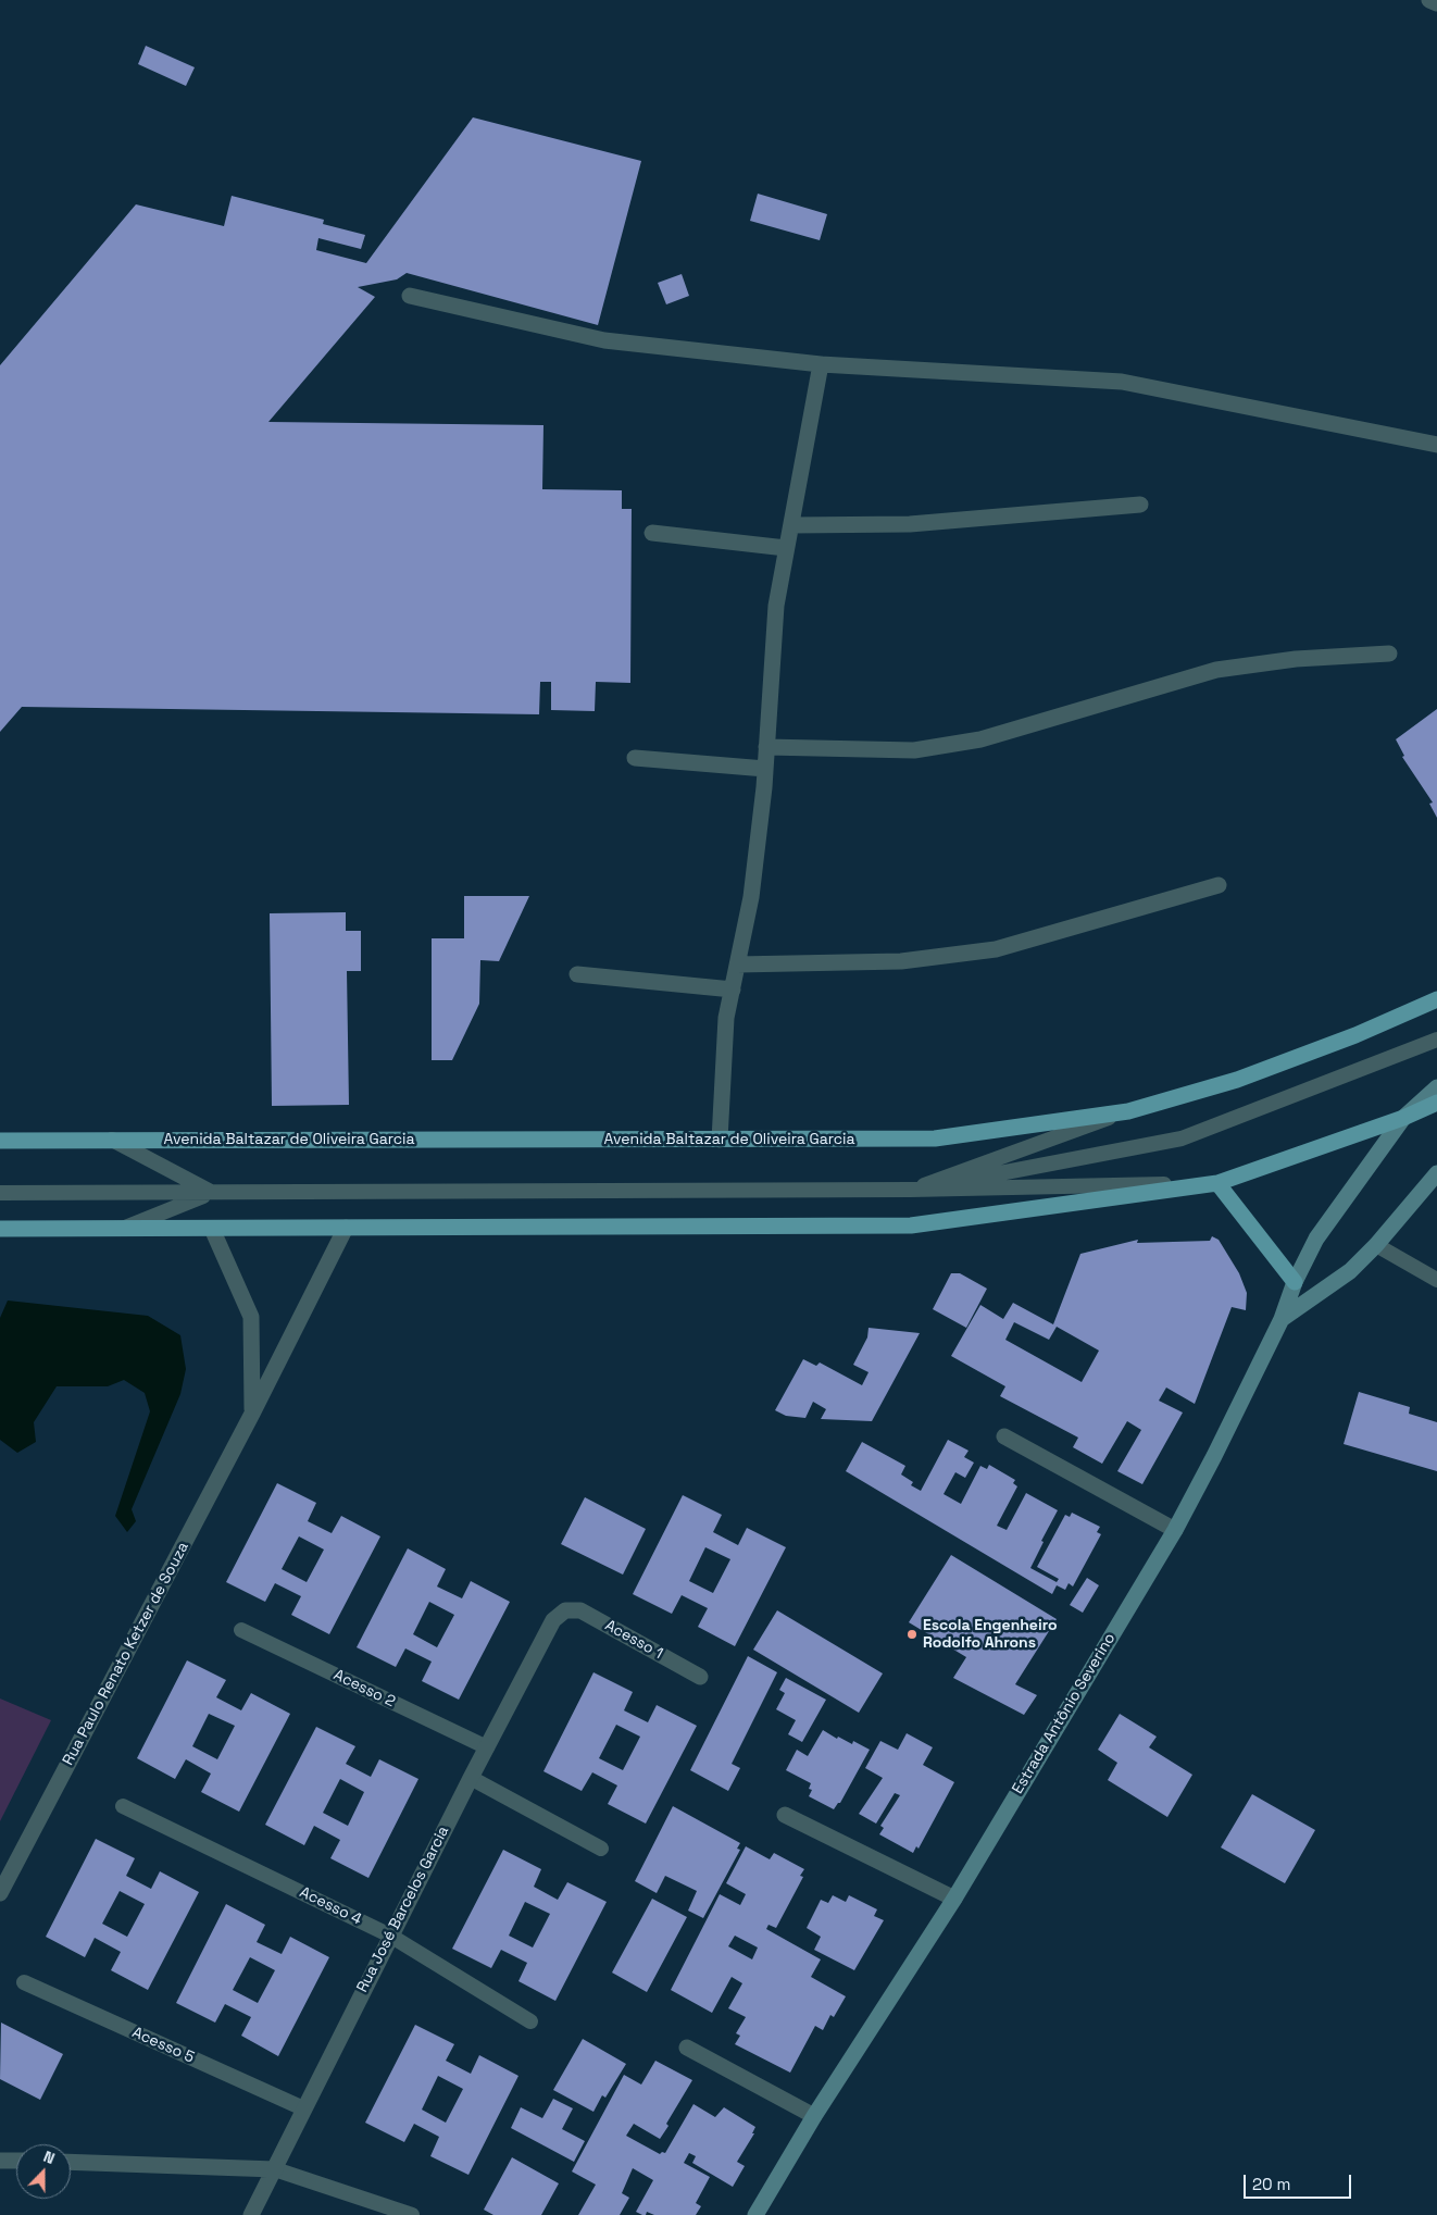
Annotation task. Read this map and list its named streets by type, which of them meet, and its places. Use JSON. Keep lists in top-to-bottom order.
{
  "streets": {
    "main road": ["Avenida Baltazar de Oliveira Garcia", "Estrada Antônio Severino"],
    "street": ["Acesso 1", "Rua Paulo Renato Ketzer de Souza", "Rua José Barcelos Garcia"],
    "lane": ["Acesso 2", "Acesso 4", "Acesso 5"]
  },
  "crossings": [
    ["Acesso 1", "Rua José Barcelos Garcia"],
    ["Acesso 2", "Rua José Barcelos Garcia"],
    ["Acesso 4", "Rua José Barcelos Garcia"],
    ["Rua José Barcelos Garcia", "Acesso 5"]
  ],
  "places": ["Escola Engenheiro Rodolfo Ahrons"],
  "scale_bar": "20 m",
  "north": "top"
}
